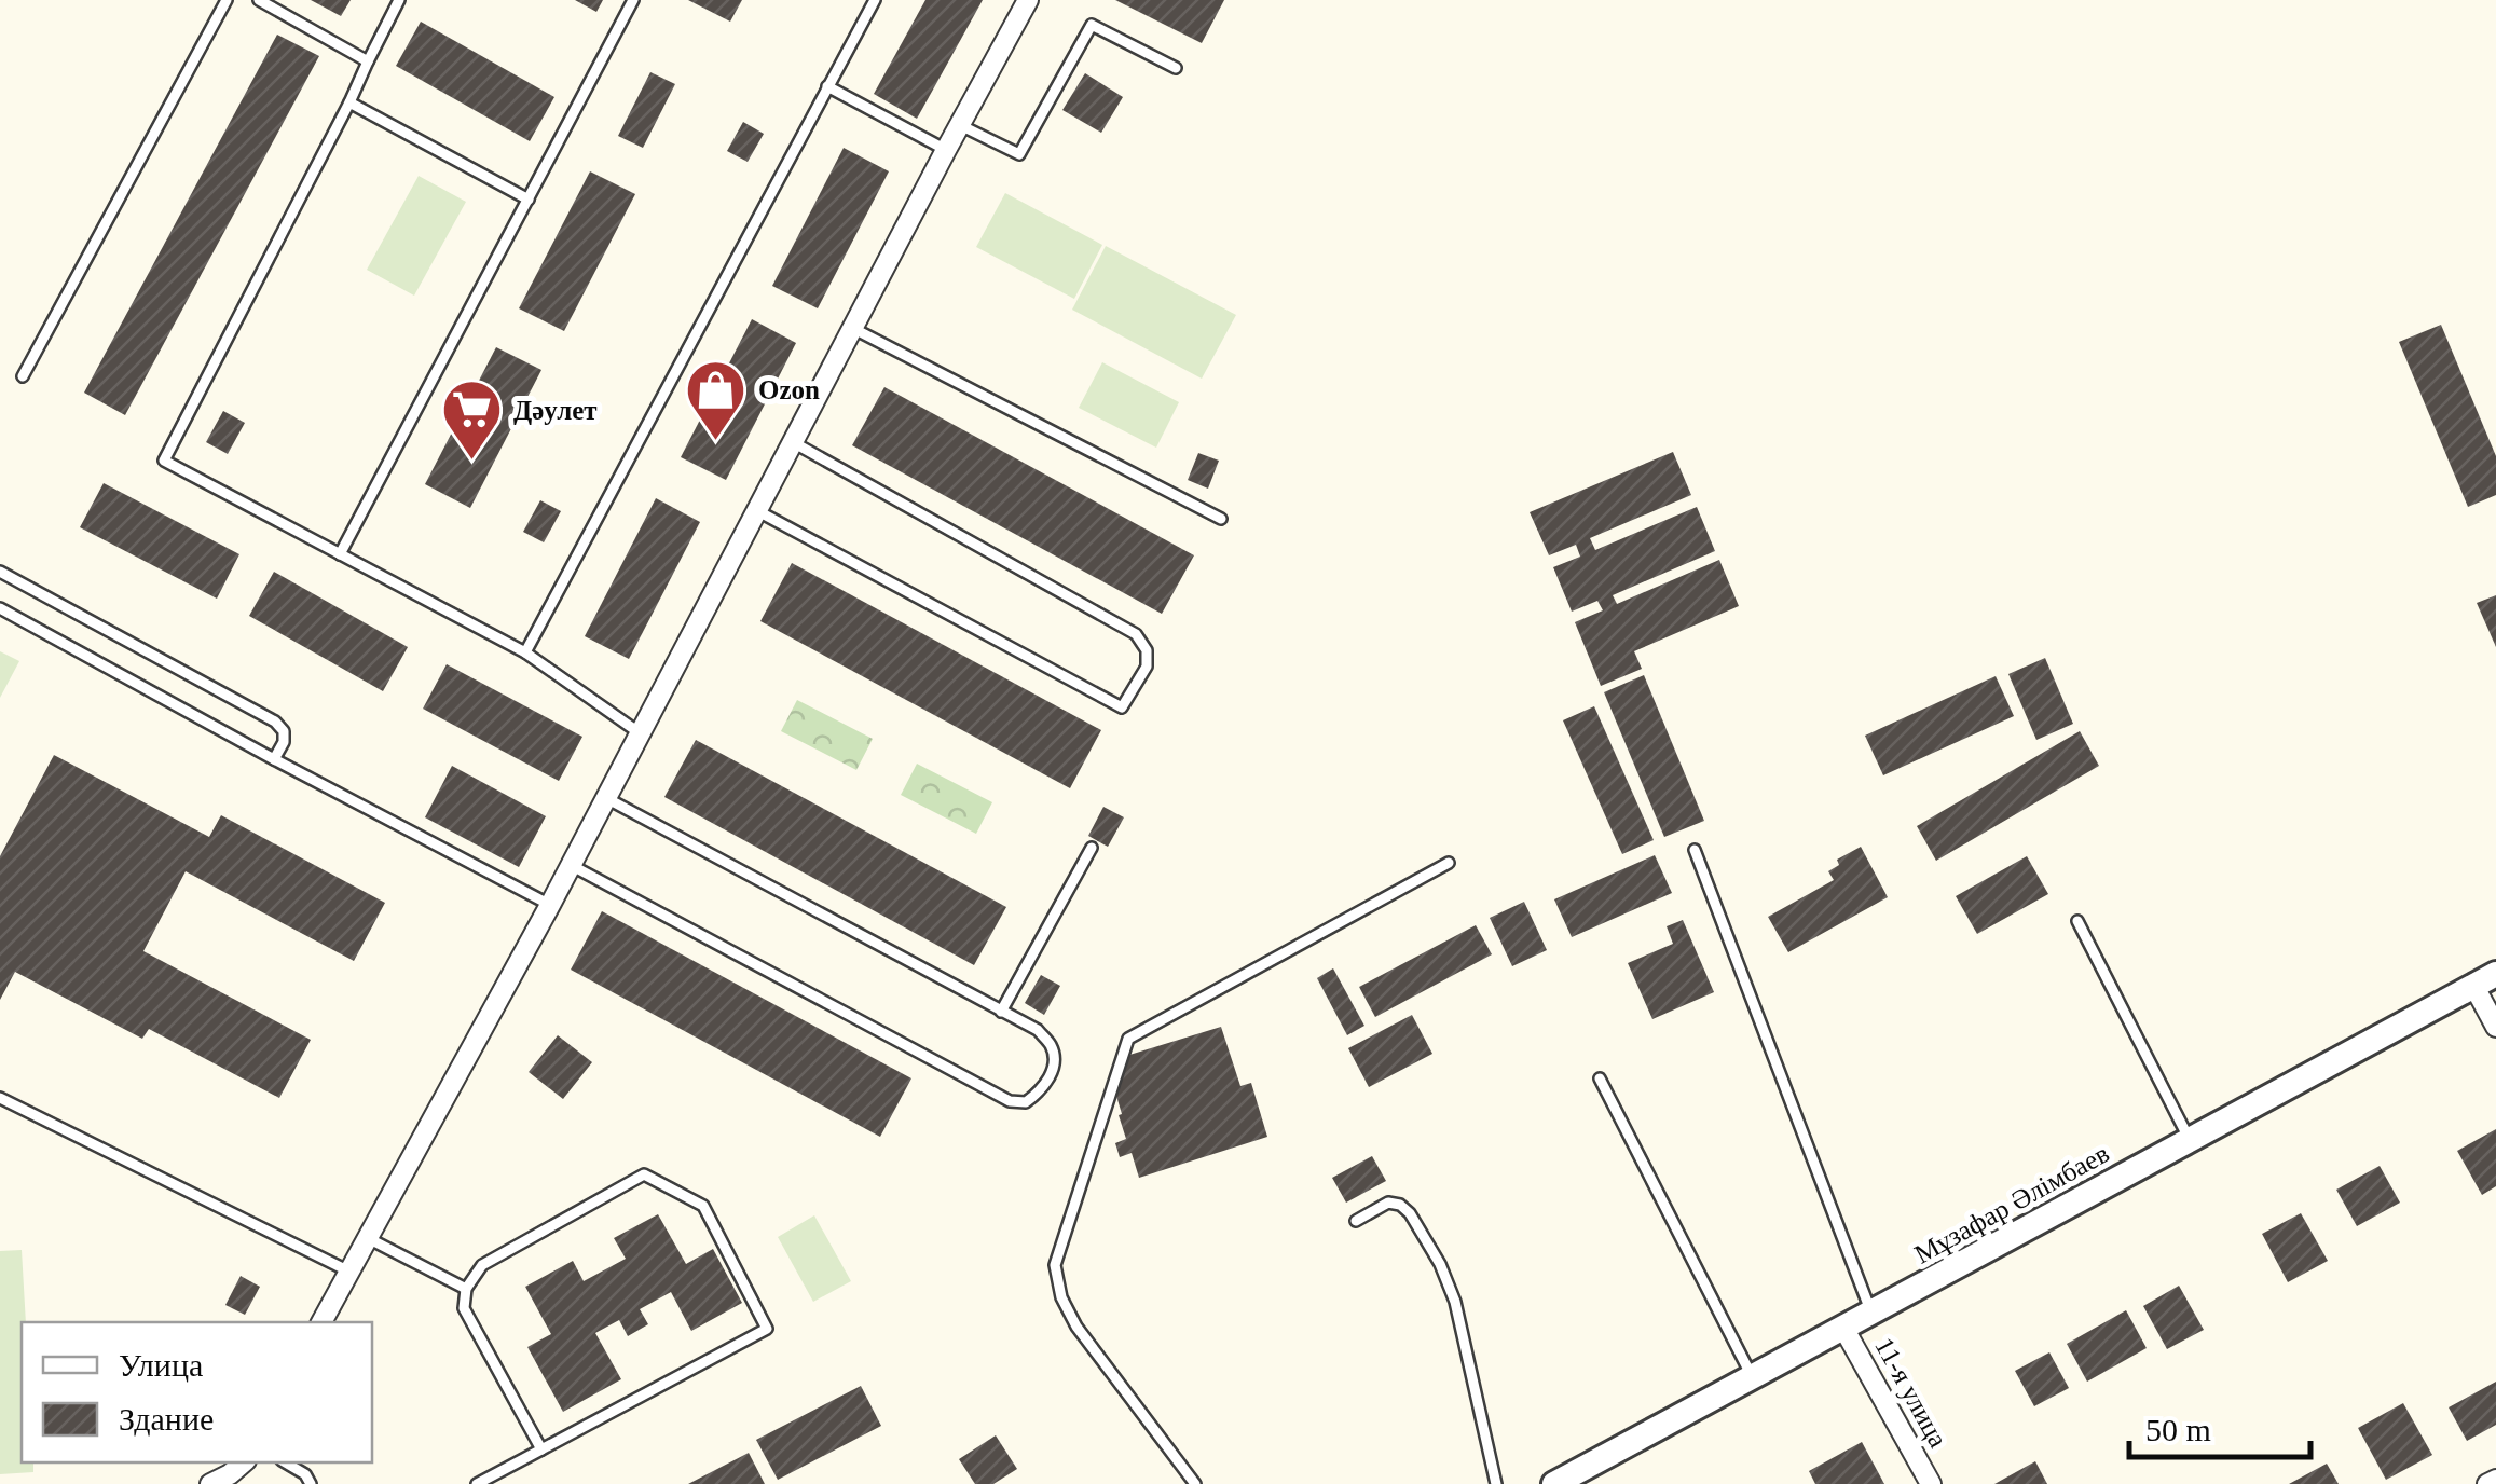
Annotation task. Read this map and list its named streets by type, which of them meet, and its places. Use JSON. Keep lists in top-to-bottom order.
{
  "streets": {
    "street": ["Мұзафар Әлімбаев", "11-я улица"]
  },
  "crossings": [
    ["Мұзафар Әлімбаев", "11-я улица"]
  ],
  "places": {
    "shop": ["Ozon"],
    "supermarket": ["Дәулет"]
  },
  "legend": ["Улица", "Здание"],
  "scale_bar": "50 m"
}
